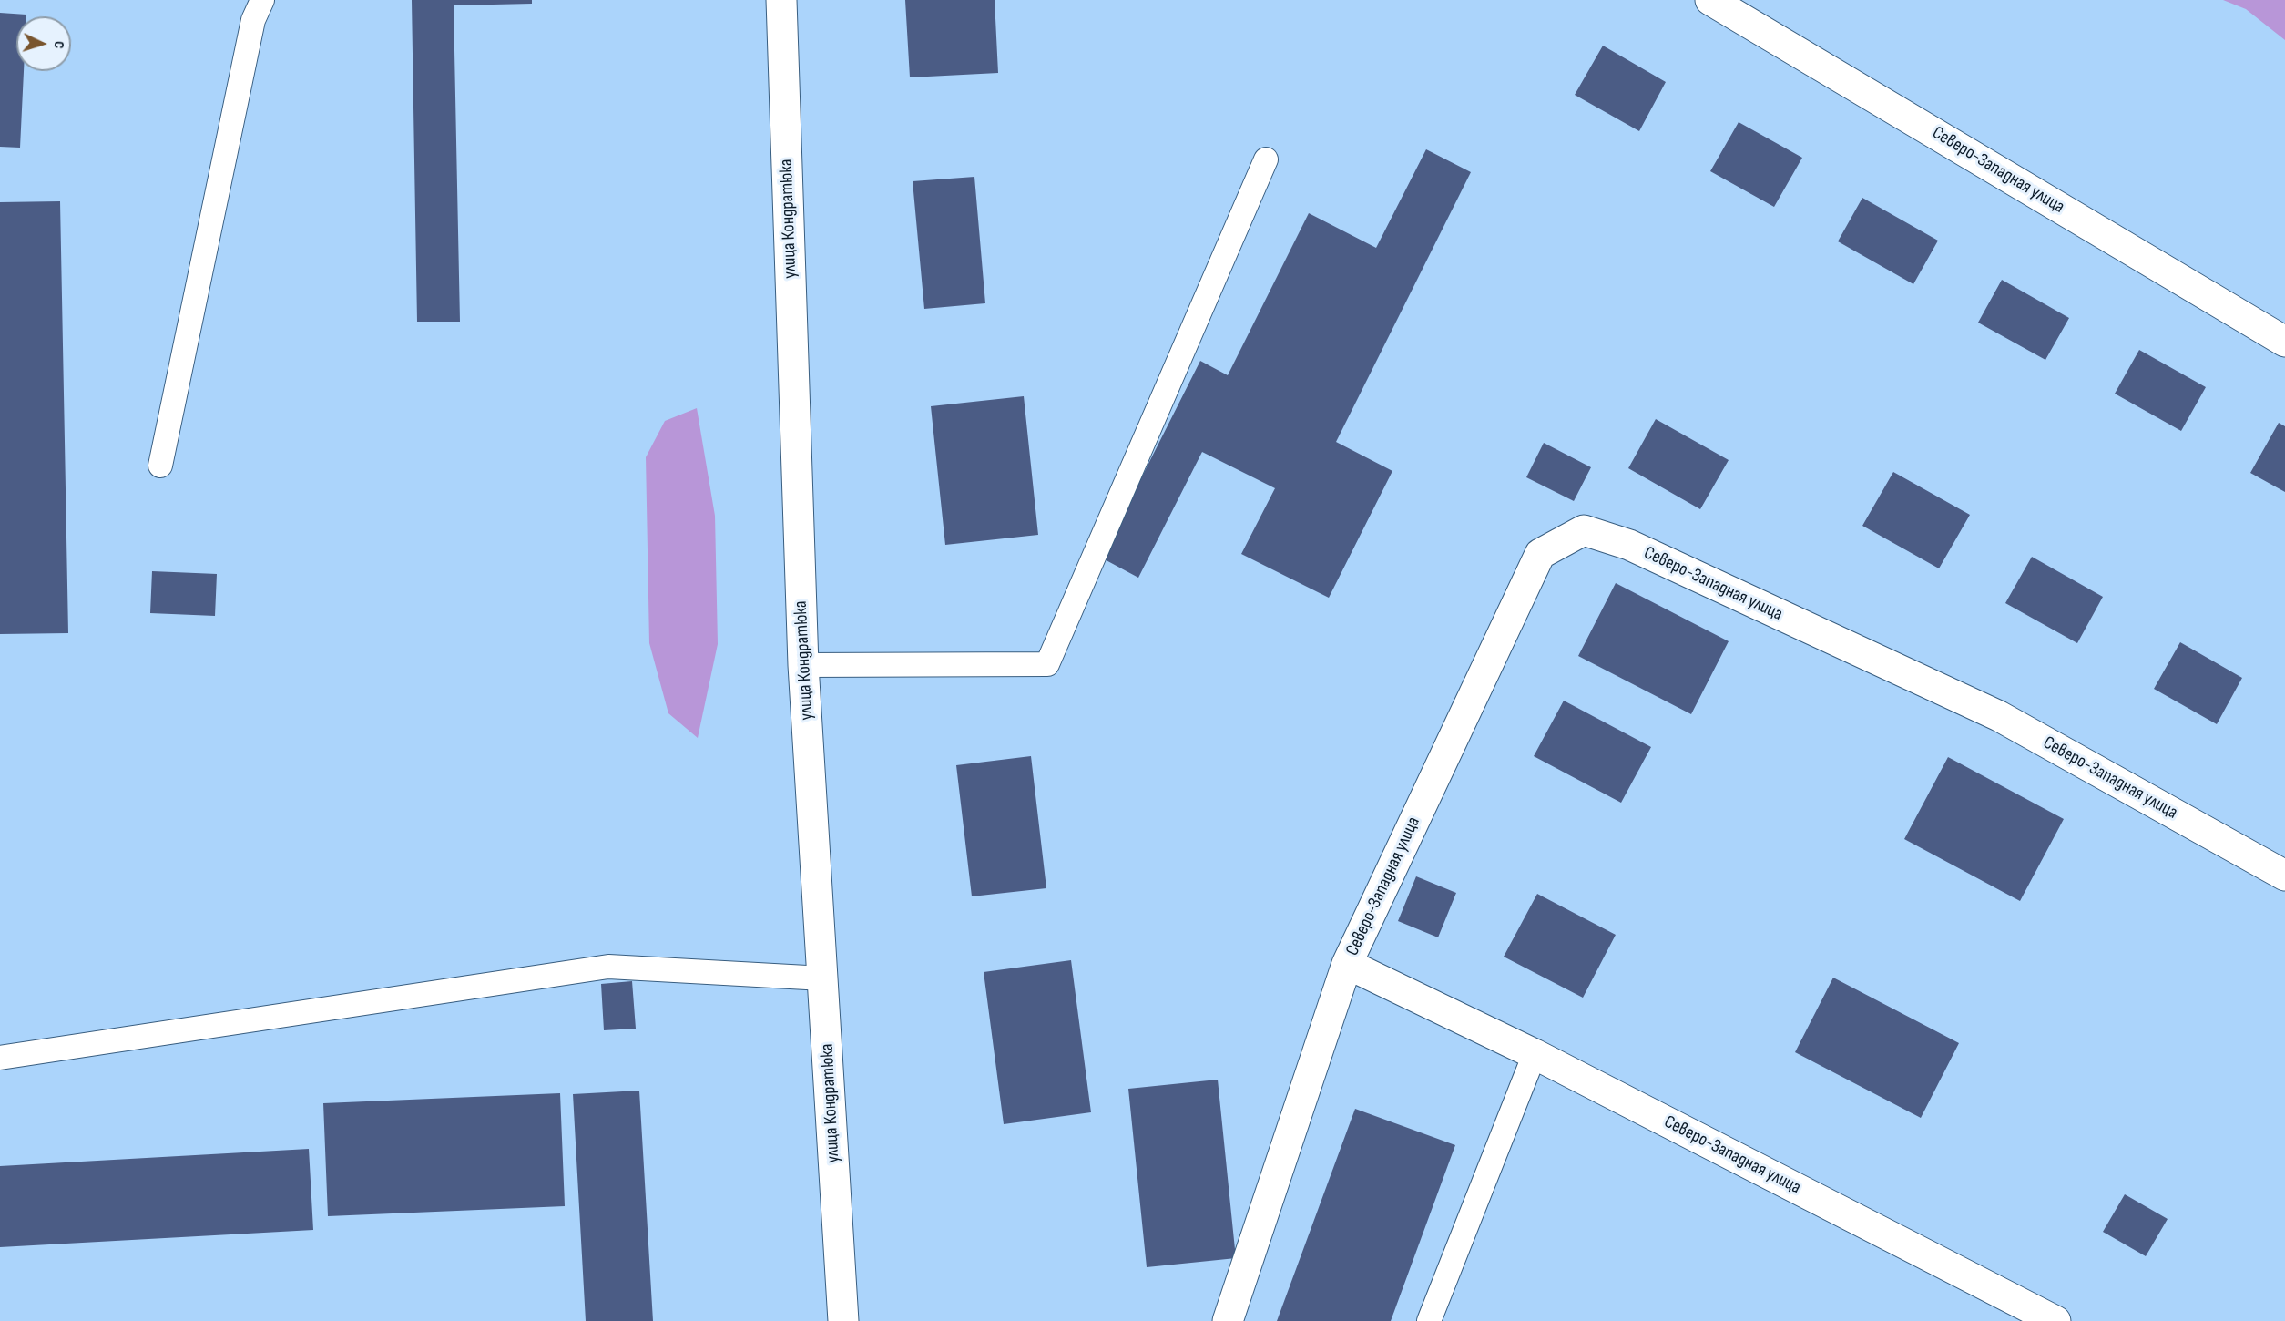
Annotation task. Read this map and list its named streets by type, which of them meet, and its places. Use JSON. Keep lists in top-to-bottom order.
{
  "streets": {
    "street": ["Северо-Западная улица", "улица Кондратюка"]
  },
  "north": "right"
}
